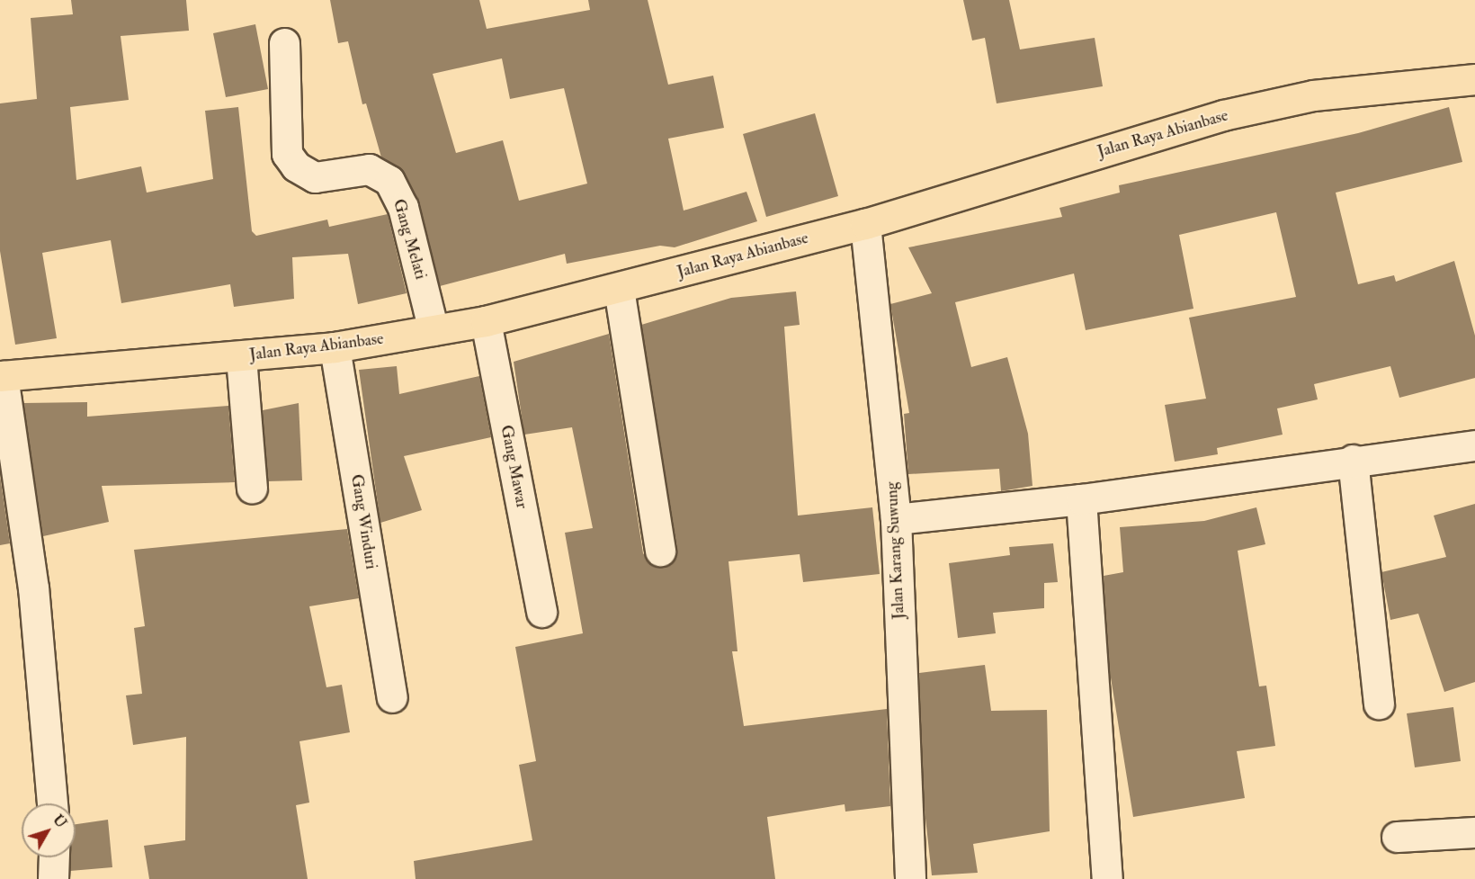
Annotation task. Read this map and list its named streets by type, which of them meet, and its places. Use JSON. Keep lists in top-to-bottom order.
{
  "streets": {
    "main road": ["Jalan Raya Abianbase"],
    "street": [
      "Gang Melati",
      "Gang Mawar",
      "Gang Winduri",
      "Jalan Karang Suwung"
    ]
  },
  "crossings": [
    ["Jalan Raya Abianbase", "Gang Melati"],
    ["Jalan Raya Abianbase", "Gang Mawar"],
    ["Jalan Raya Abianbase", "Gang Winduri"],
    ["Jalan Raya Abianbase", "Jalan Karang Suwung"]
  ],
  "north": "top right"
}
